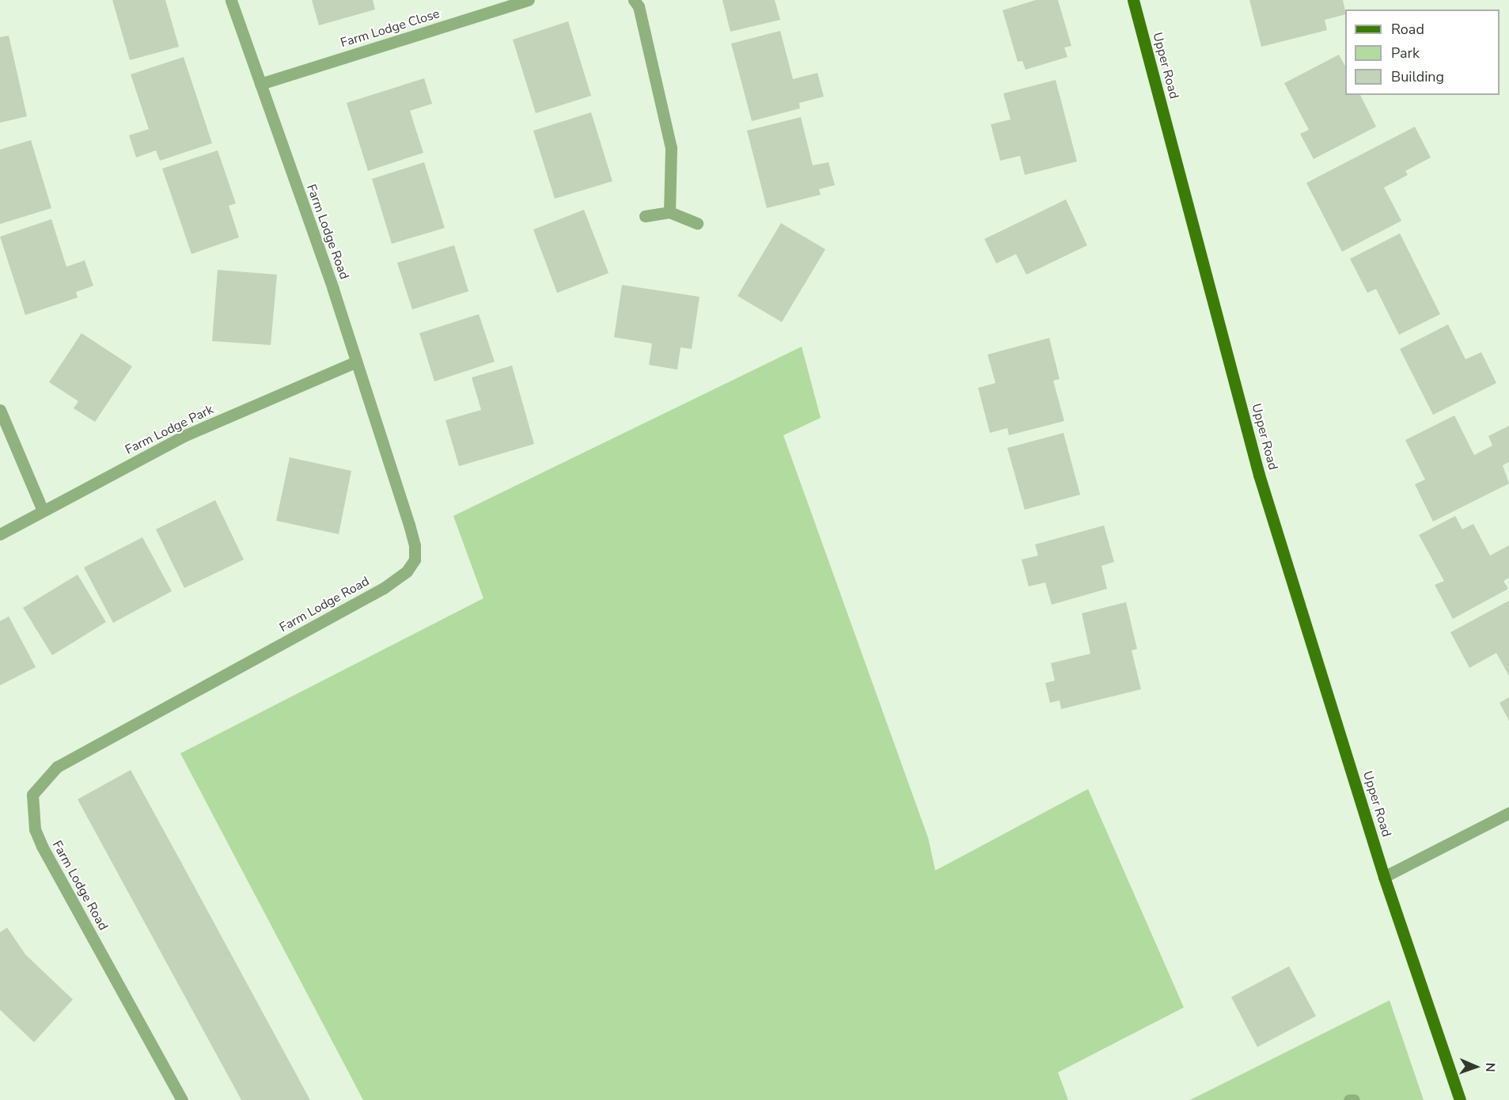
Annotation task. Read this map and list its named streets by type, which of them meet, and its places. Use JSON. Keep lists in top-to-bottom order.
{
  "streets": {
    "main road": ["Upper Road"],
    "street": ["Farm Lodge Close", "Farm Lodge Road", "Farm Lodge Park"]
  },
  "crossings": [
    ["Farm Lodge Close", "Farm Lodge Road"],
    ["Farm Lodge Road", "Farm Lodge Park"]
  ],
  "legend": ["Road", "Park", "Building"],
  "north": "right"
}
